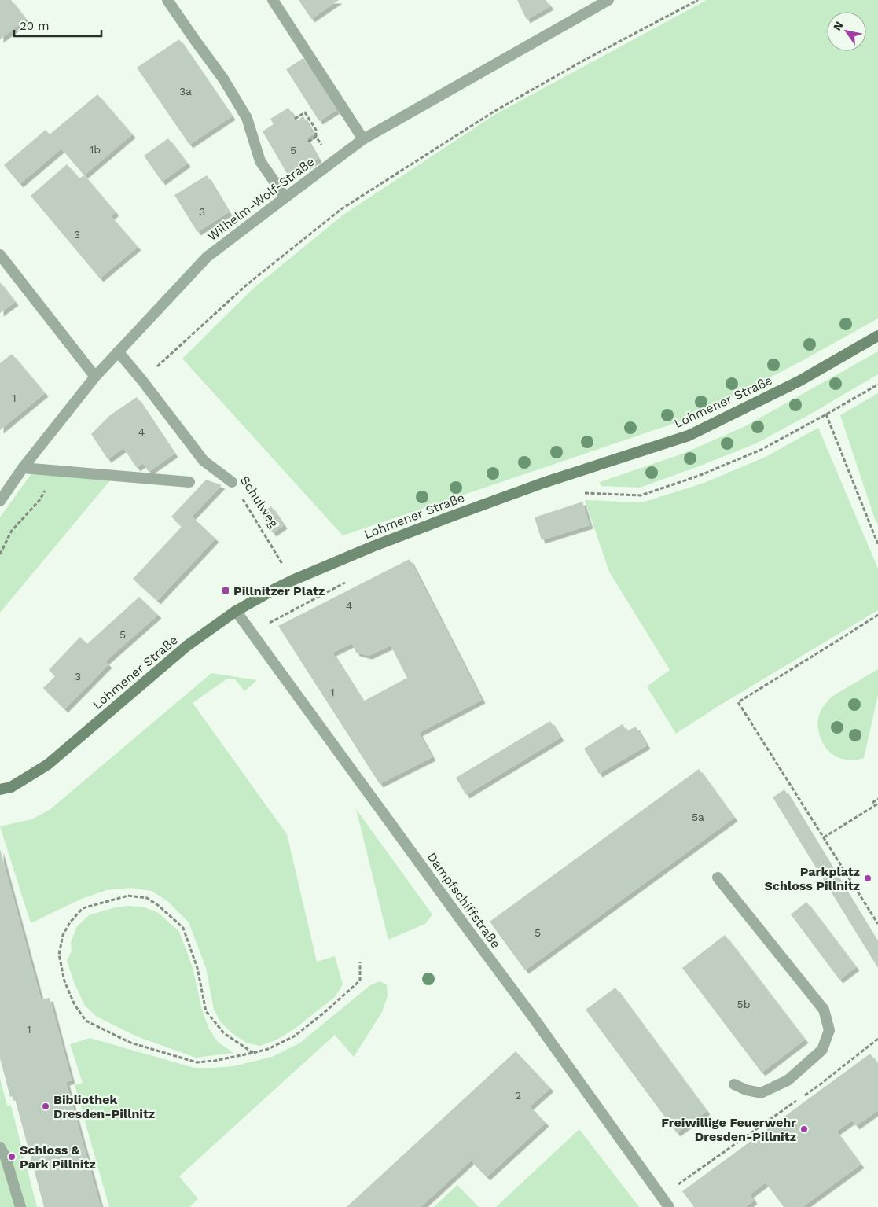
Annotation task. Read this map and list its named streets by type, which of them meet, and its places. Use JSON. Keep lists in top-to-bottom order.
{
  "streets": {
    "main road": ["Lohmener Straße"],
    "street": ["Wilhelm-Wolf-Straße", "Schulweg", "Dampfschiffstraße"]
  },
  "crossings": [
    ["Wilhelm-Wolf-Straße", "Schulweg"],
    ["Lohmener Straße", "Schulweg"],
    ["Lohmener Straße", "Dampfschiffstraße"]
  ],
  "places": {
    "transit": ["Pillnitzer Platz"],
    "other": [
      "Parkplatz Schloss Pillnitz",
      "Bibliothek Dresden-Pillnitz",
      "Freiwillige Feuerwehr Dresden-Pillnitz",
      "Schloss & Park Pillnitz"
    ]
  },
  "house_numbers": [
    "3a",
    "1b",
    "5",
    "3",
    "3",
    "1",
    "4",
    "4",
    "5",
    "3",
    "1",
    "5a",
    "5",
    "5b",
    "1",
    "2"
  ],
  "scale_bar": "20 m",
  "north": "top left"
}
